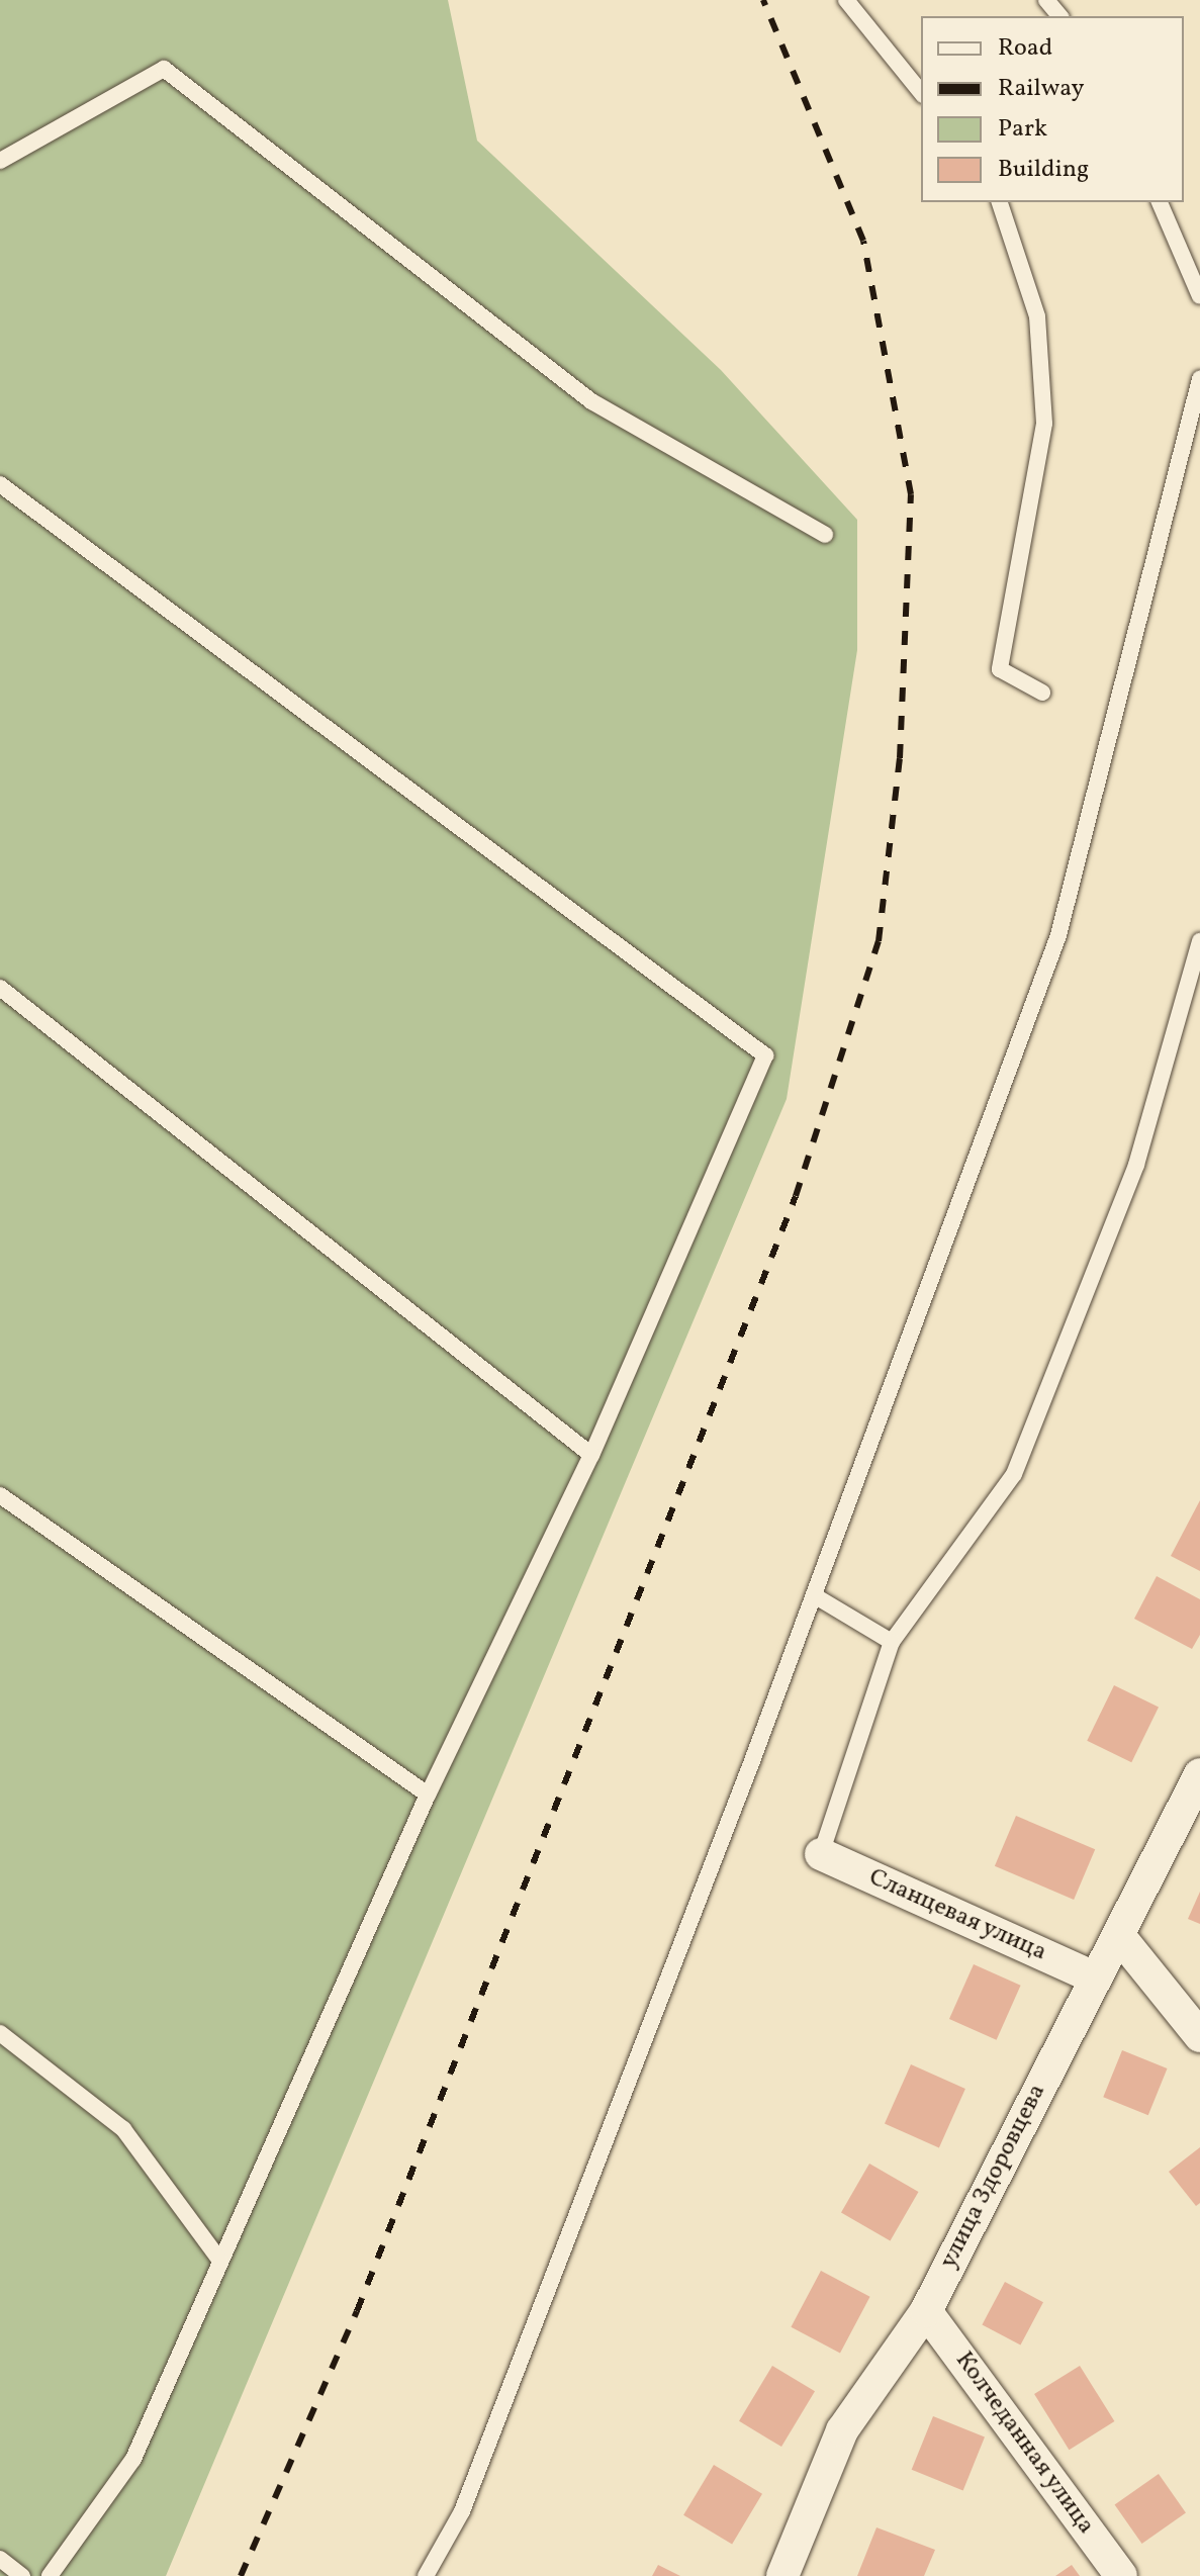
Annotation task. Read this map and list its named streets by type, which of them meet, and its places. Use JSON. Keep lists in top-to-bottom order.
{
  "streets": {
    "street": ["Сланцевая улица", "улица Здоровцева", "Колчеданная улица"]
  },
  "crossings": [
    ["Сланцевая улица", "улица Здоровцева"],
    ["улица Здоровцева", "Колчеданная улица"]
  ],
  "legend": [
    "Road",
    "Railway",
    "Park",
    "Building"
  ]
}
